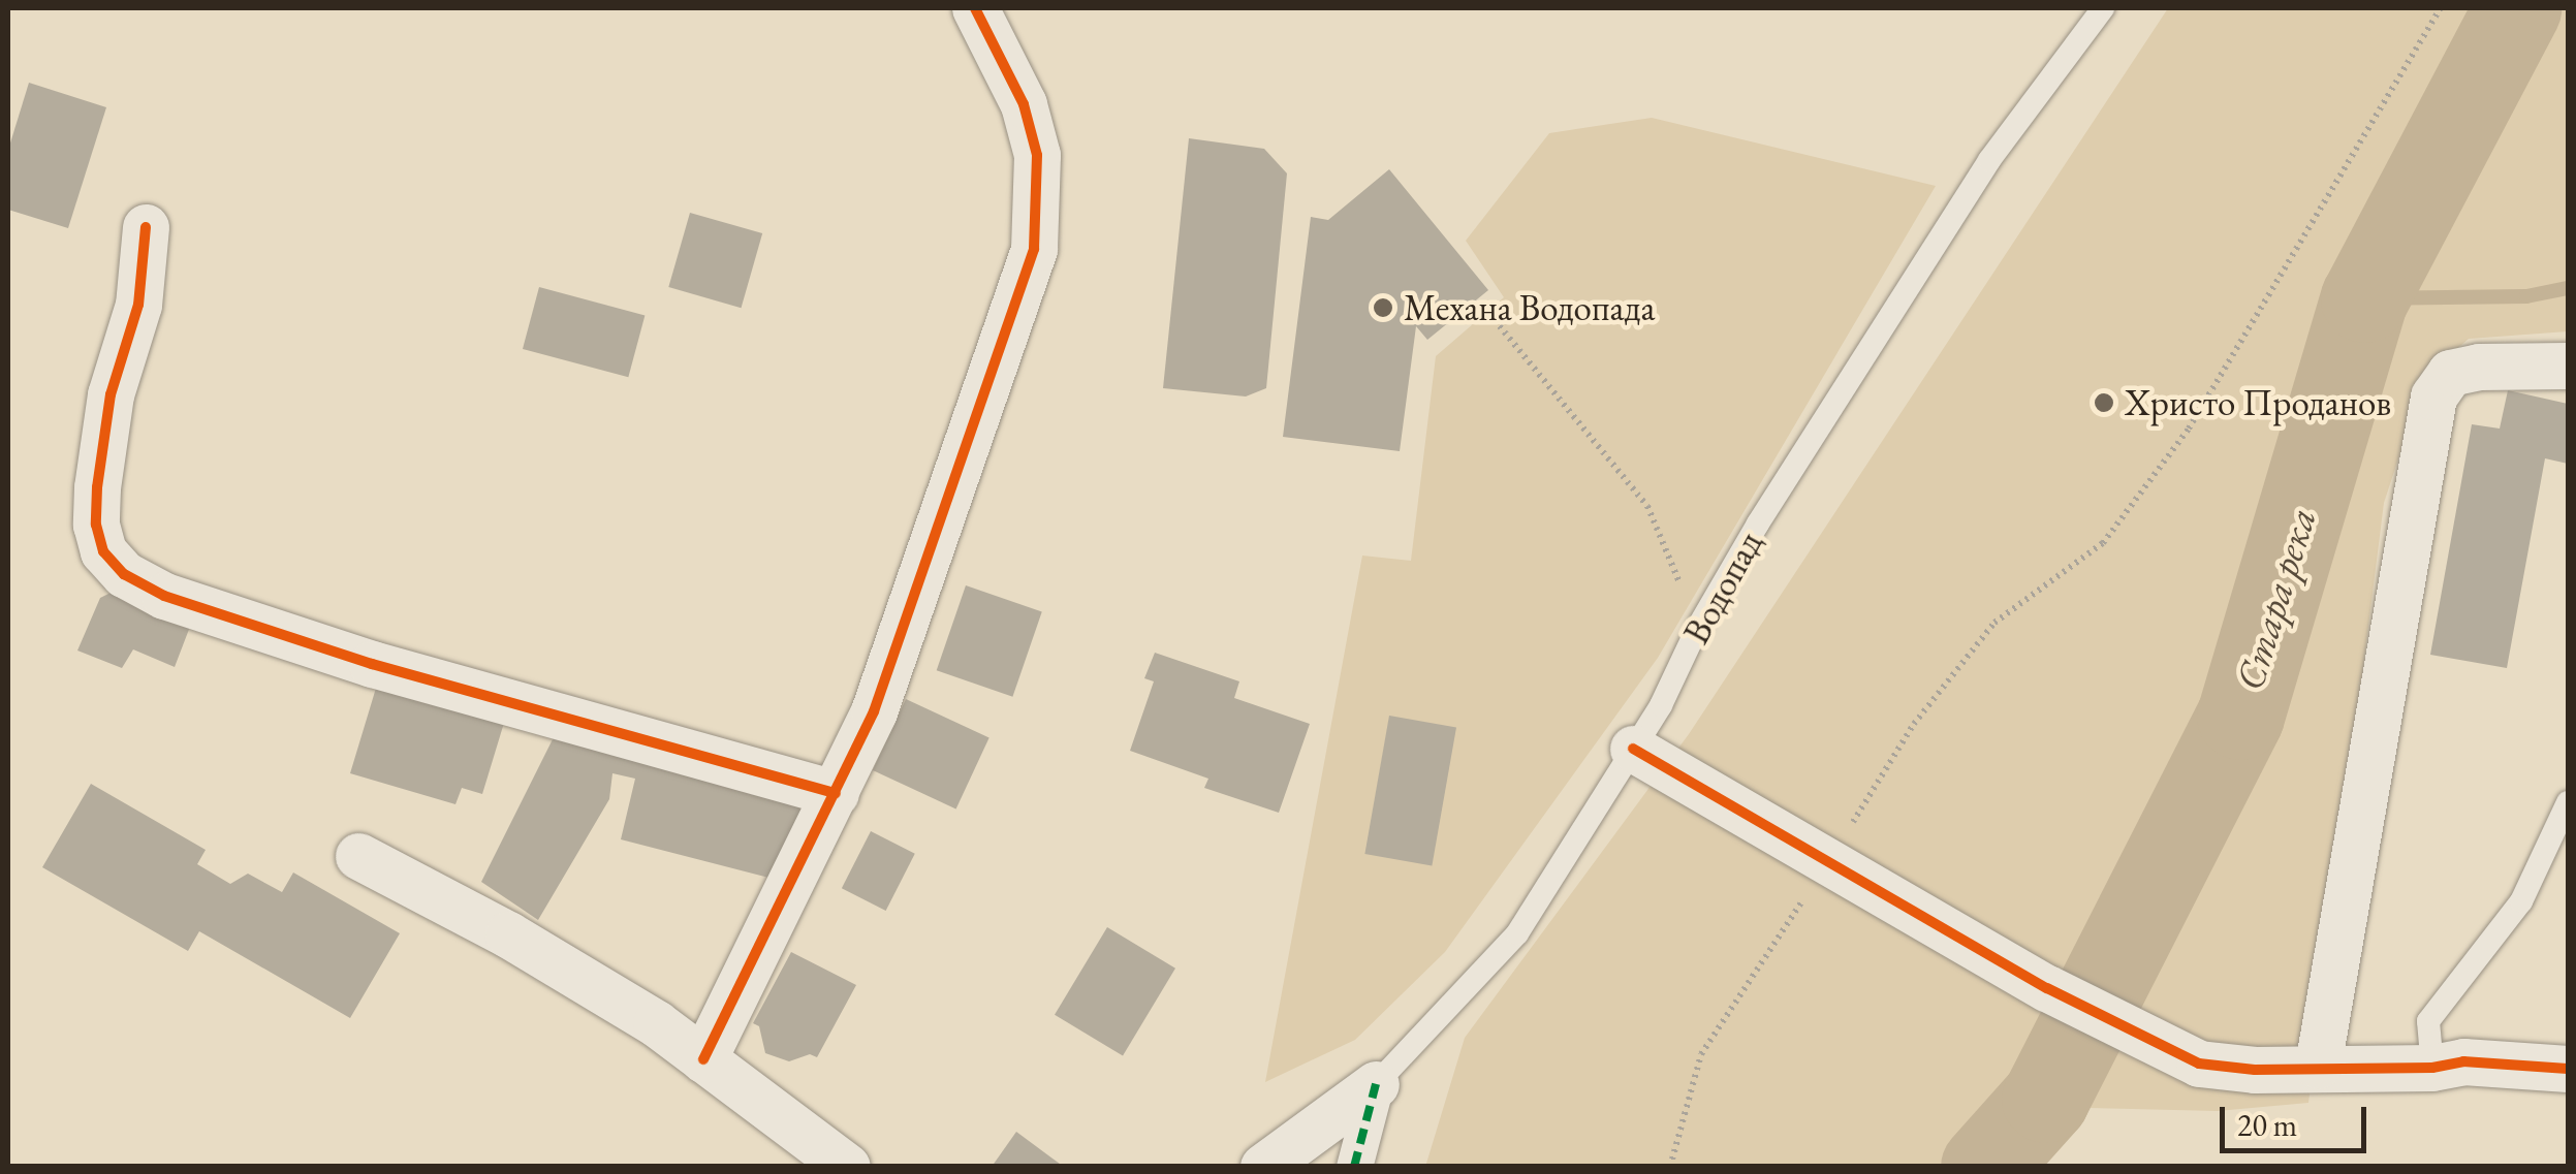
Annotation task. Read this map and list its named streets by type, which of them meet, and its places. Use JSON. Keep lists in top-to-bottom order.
{
  "streets": {
    "street": ["Водопад"]
  },
  "water": ["Стара река"],
  "places": ["Механа Водопада", "Христо Проданов"],
  "scale_bar": "20 m"
}
